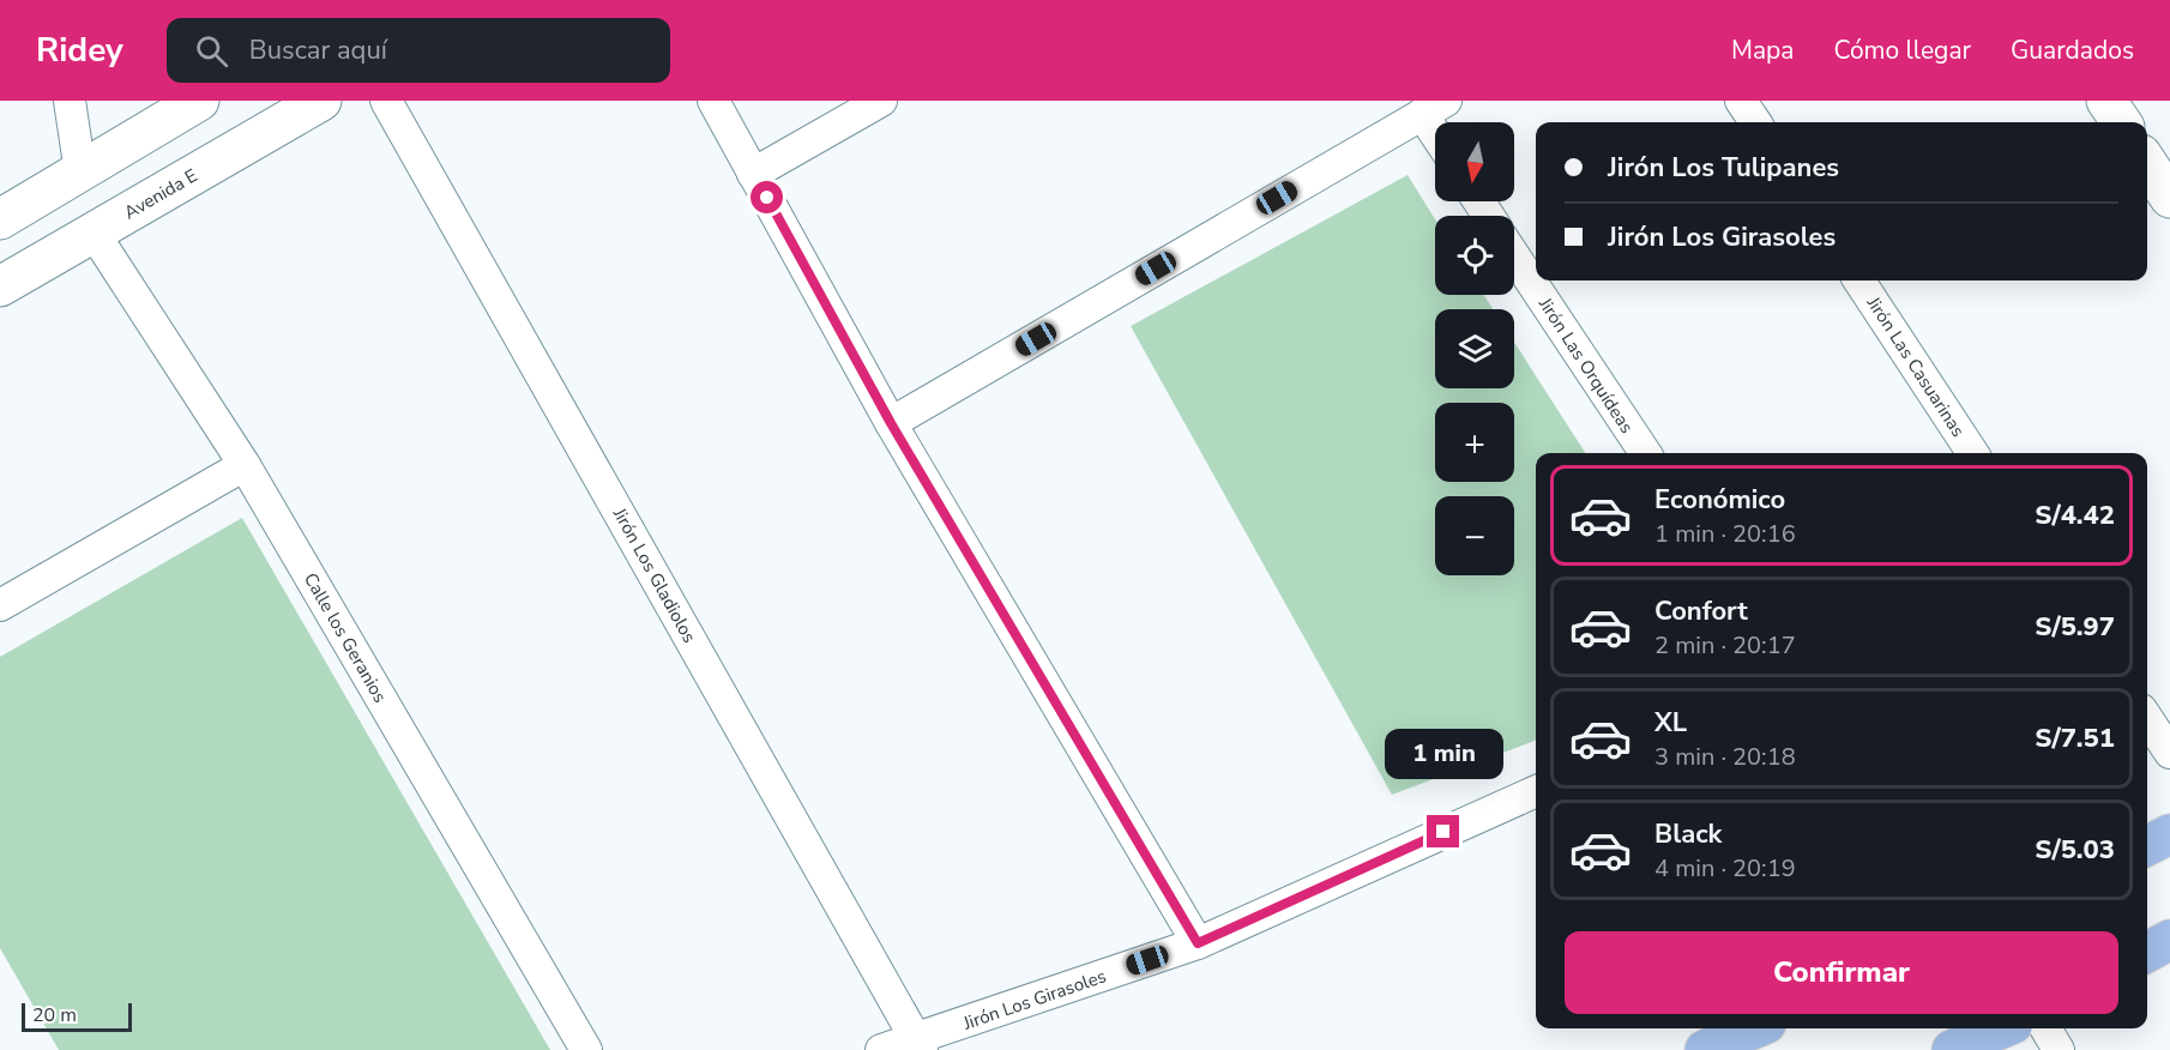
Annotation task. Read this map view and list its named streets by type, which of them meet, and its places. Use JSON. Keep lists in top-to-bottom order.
{
  "streets": {
    "street": [
      "Avenida E",
      "Jirón Las Orquídeas",
      "Jirón Las Casuarinas",
      "Jirón Los Gladiolos",
      "Calle los Geranios",
      "Jirón Los Girasoles"
    ]
  },
  "crossings": [
    ["Avenida E", "Calle los Geranios"],
    ["Jirón Los Gladiolos", "Jirón Los Girasoles"]
  ],
  "scale_bar": "20 m",
  "north": "bottom",
  "page": {
    "header": "Ridey",
    "search": "Buscar aquí",
    "nav": ["Mapa", "Cómo llegar", "Guardados"],
    "map_buttons": ["+", "−"],
    "banner": ["Jirón Los Tulipanes", "Jirón Los Girasoles"],
    "list": [
      {
        "name": "Económico",
        "note": "1 min · 20:16",
        "value": "S/4.42"
      },
      {
        "name": "Confort",
        "note": "2 min · 20:17",
        "value": "S/5.97"
      },
      {
        "name": "XL",
        "note": "3 min · 20:18",
        "value": "S/7.51"
      },
      {
        "name": "Black",
        "note": "4 min · 20:19",
        "value": "S/5.03"
      }
    ],
    "bubble": "1 min",
    "buttons": "Confirmar",
    "scale": "20 m"
  }
}
